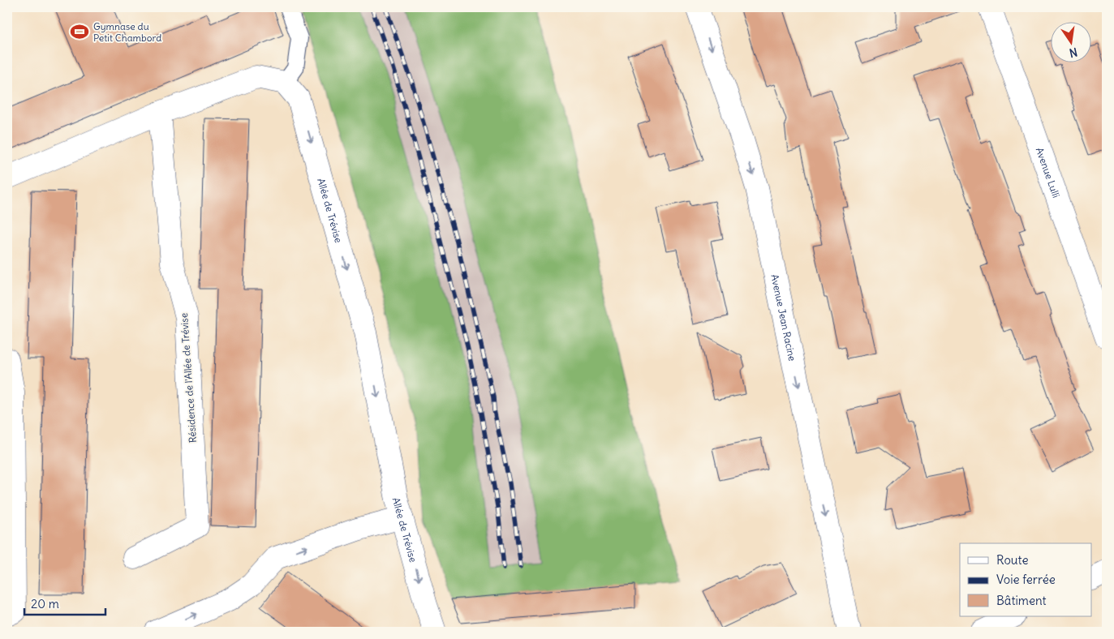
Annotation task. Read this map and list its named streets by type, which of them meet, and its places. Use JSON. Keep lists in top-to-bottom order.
{
  "streets": {
    "street": [
      "Avenue Lulli",
      "Allée de Trévise",
      "Avenue Jean Racine",
      "Résidence de l'Allée de Trévise"
    ]
  },
  "one_way": ["Allée de Trévise", "Avenue Jean Racine"],
  "places": {
    "sports": ["Gymnase du Petit Chambord"]
  },
  "legend": ["Route", "Voie ferrée", "Bâtiment"],
  "scale_bar": "20 m",
  "north": "bottom"
}
